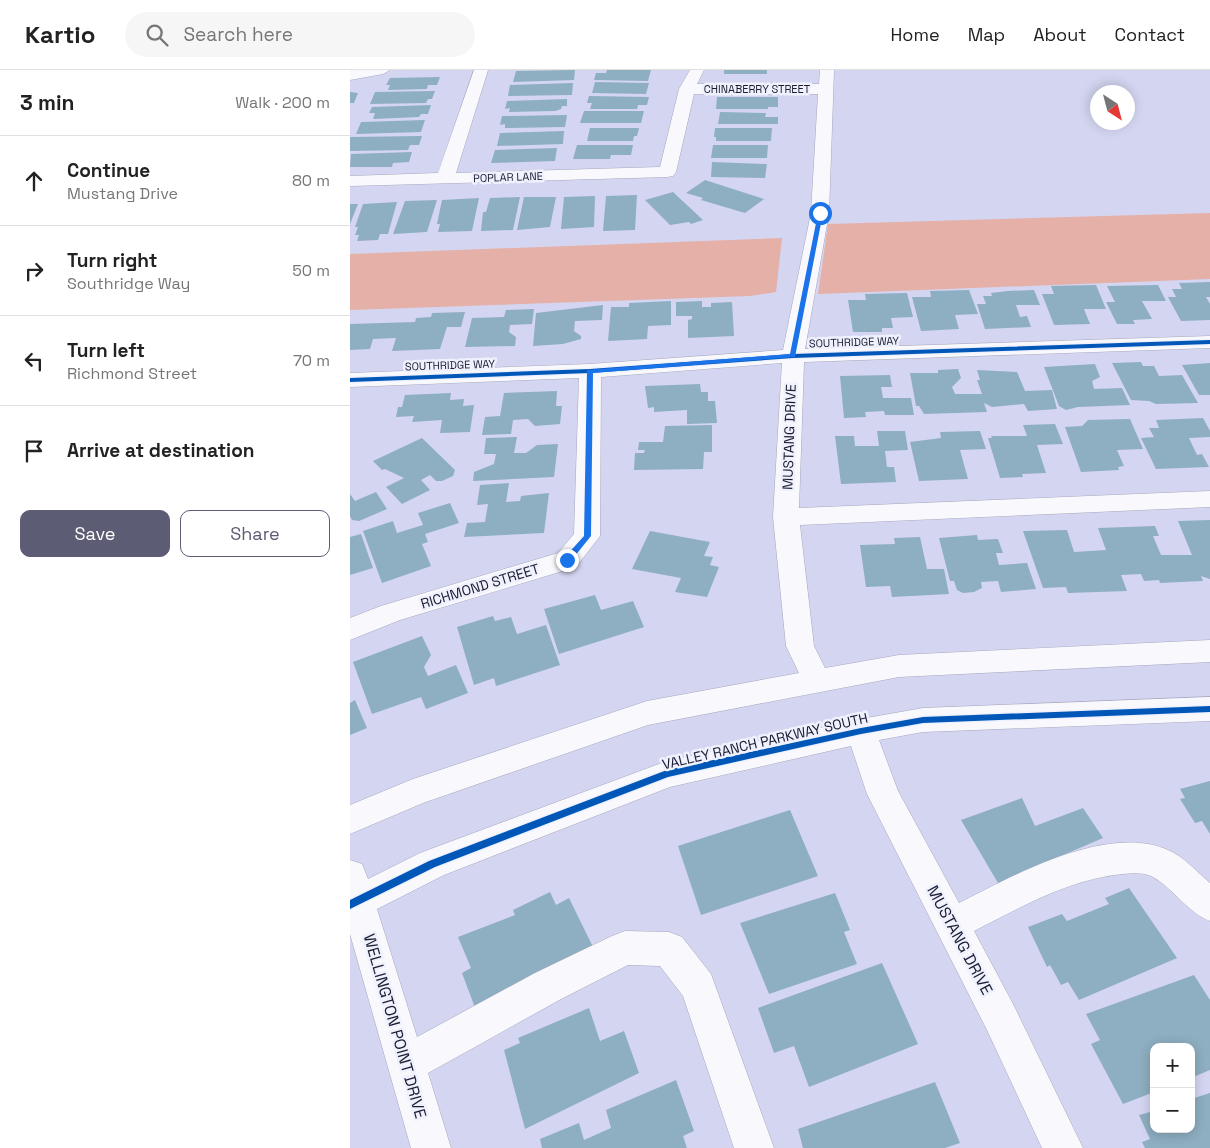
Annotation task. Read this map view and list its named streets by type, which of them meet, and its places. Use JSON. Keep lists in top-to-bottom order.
{
  "streets": {
    "street": [
      "CHINABERRY STREET",
      "POPLAR LANE",
      "SOUTHRIDGE WAY",
      "MUSTANG DRIVE",
      "RICHMOND STREET",
      "VALLEY RANCH PARKWAY SOUTH",
      "WELLINGTON POINT DRIVE"
    ]
  },
  "crossings": [
    ["CHINABERRY STREET", "POPLAR LANE"],
    ["CHINABERRY STREET", "MUSTANG DRIVE"],
    ["SOUTHRIDGE WAY", "MUSTANG DRIVE"],
    ["SOUTHRIDGE WAY", "RICHMOND STREET"],
    ["MUSTANG DRIVE", "VALLEY RANCH PARKWAY SOUTH"],
    ["VALLEY RANCH PARKWAY SOUTH", "WELLINGTON POINT DRIVE"]
  ],
  "north": "bottom right",
  "page": {
    "header": "Kartio",
    "search": "Search here",
    "nav": [
      "Home",
      "Map",
      "About",
      "Contact"
    ],
    "heading": ["3 min", "Walk · 200 m"],
    "list": [
      ["Continue", "Mustang Drive", "80 m"],
      ["Turn right", "Southridge Way", "50 m"],
      ["Turn left", "Richmond Street", "70 m"],
      "Arrive at destination"
    ],
    "buttons": ["Save", "Share"],
    "map_buttons": ["+", "−"]
  }
}
